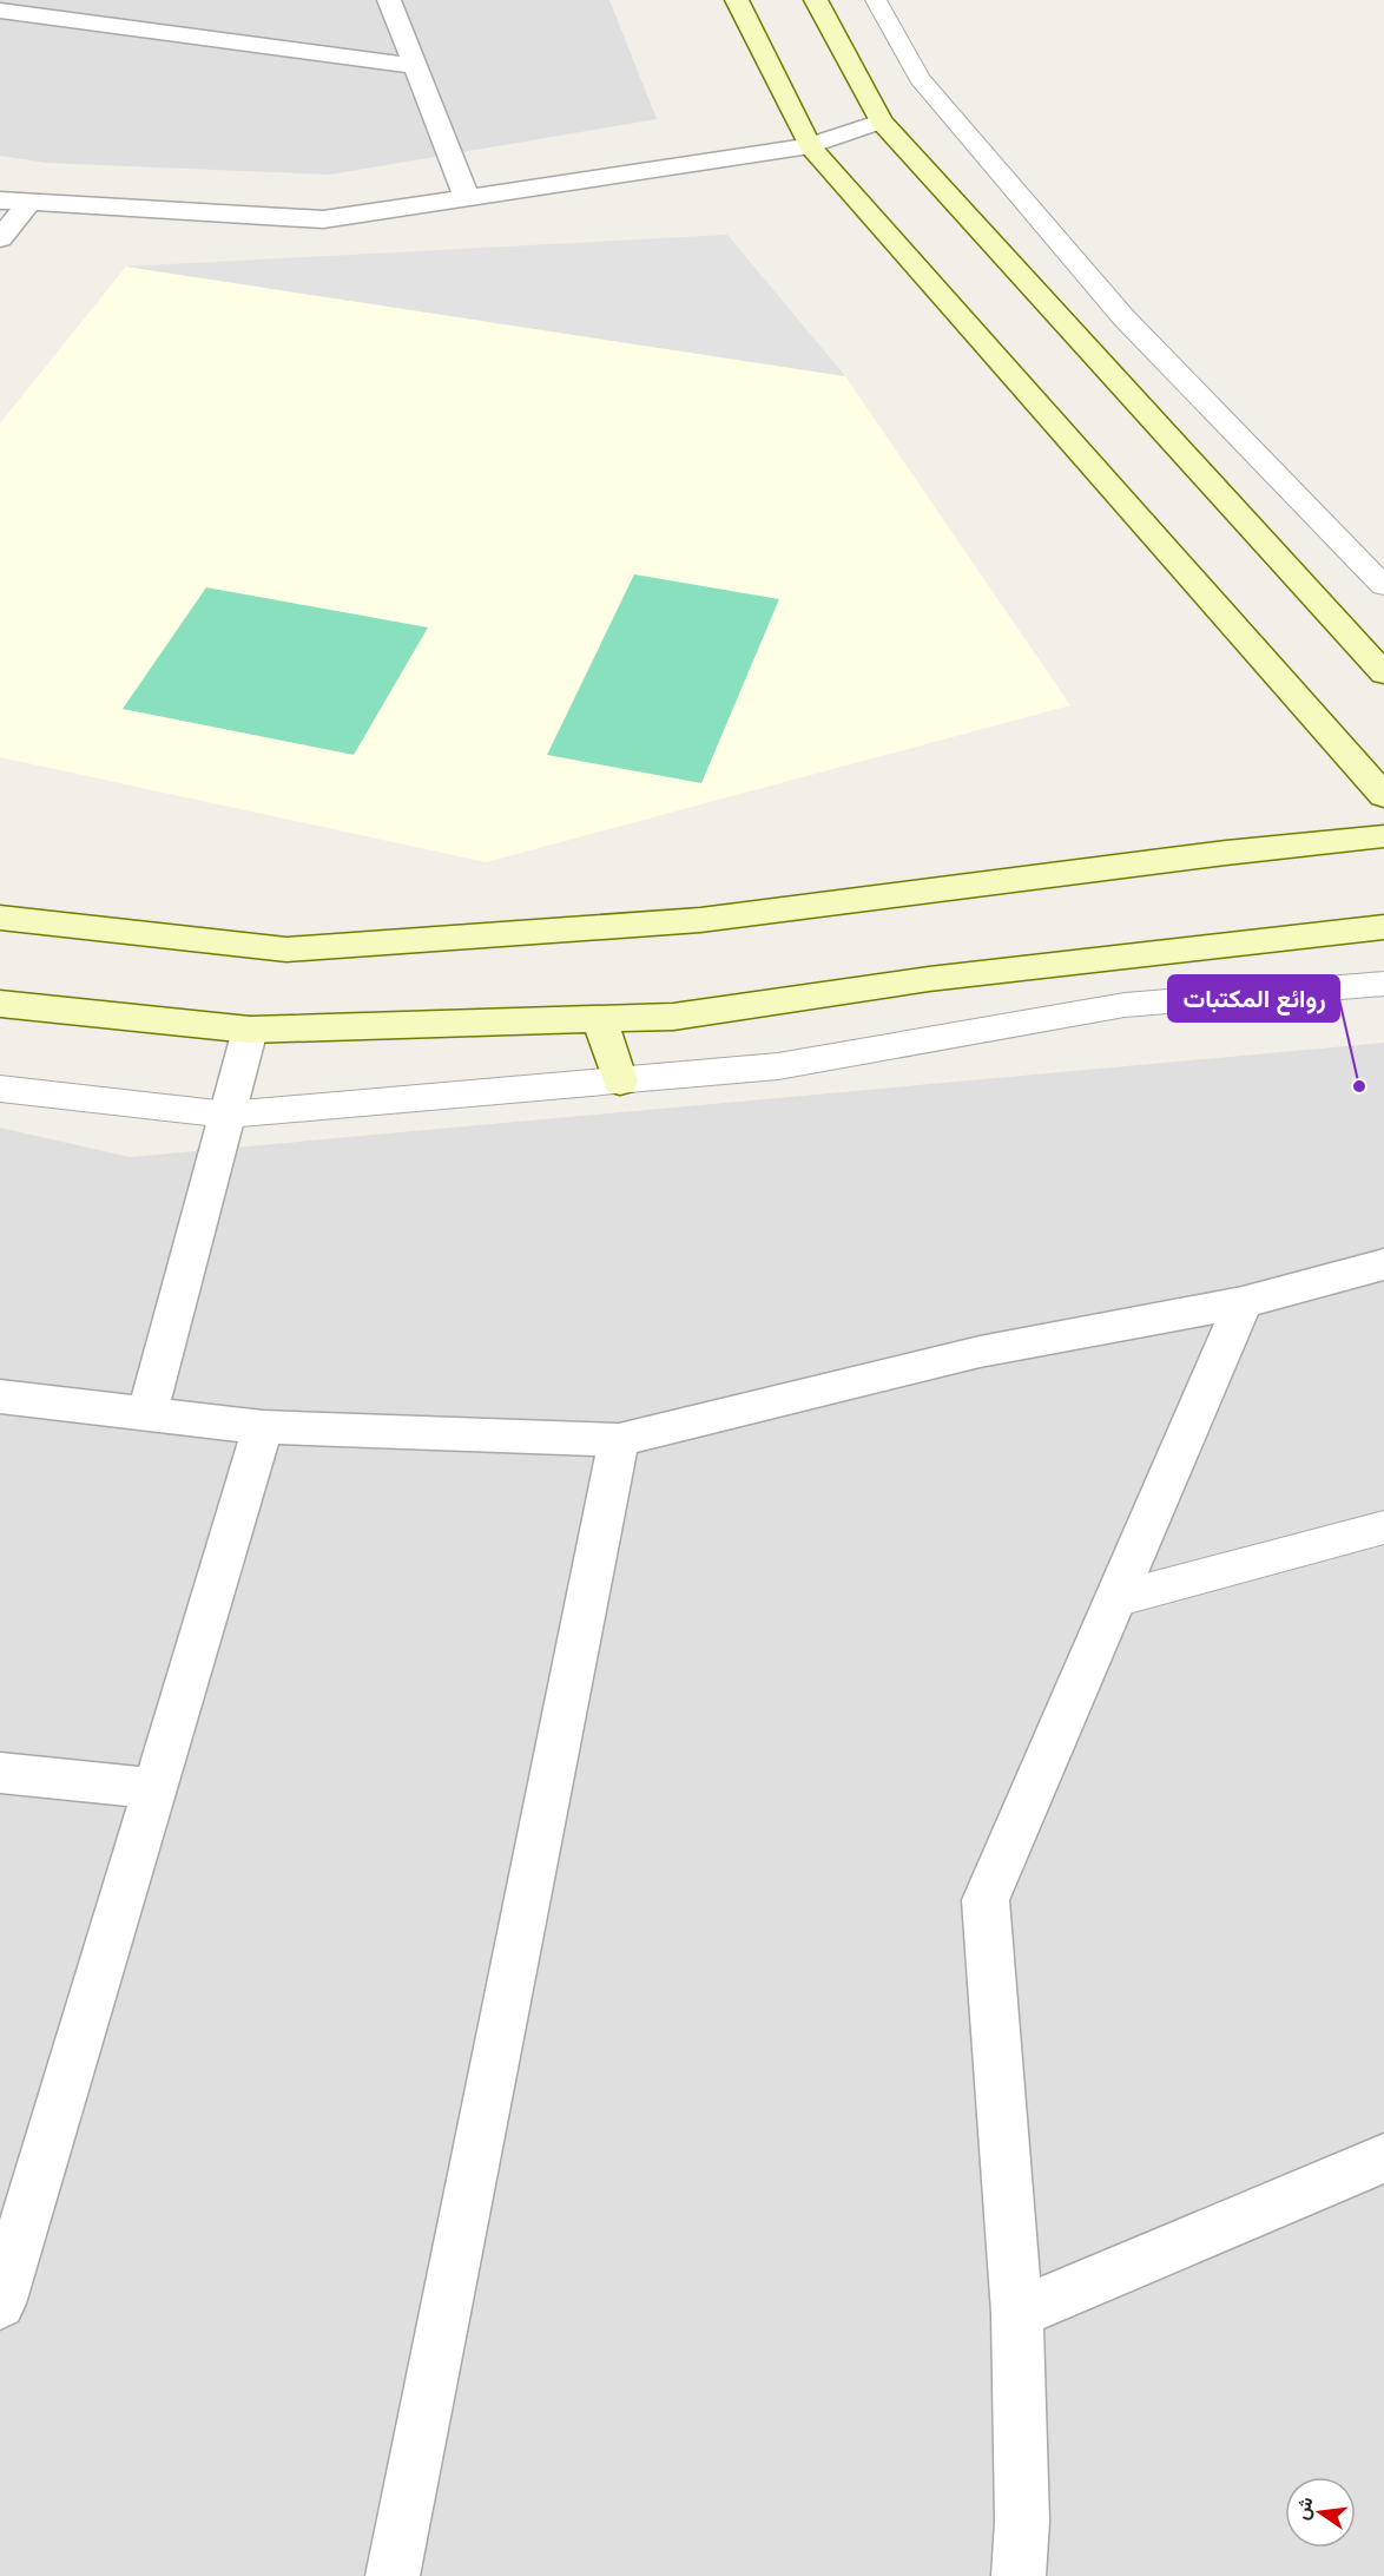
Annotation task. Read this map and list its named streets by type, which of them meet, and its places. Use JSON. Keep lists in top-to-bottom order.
{
  "places": ["روائع المكتبات"],
  "north": "left"
}
